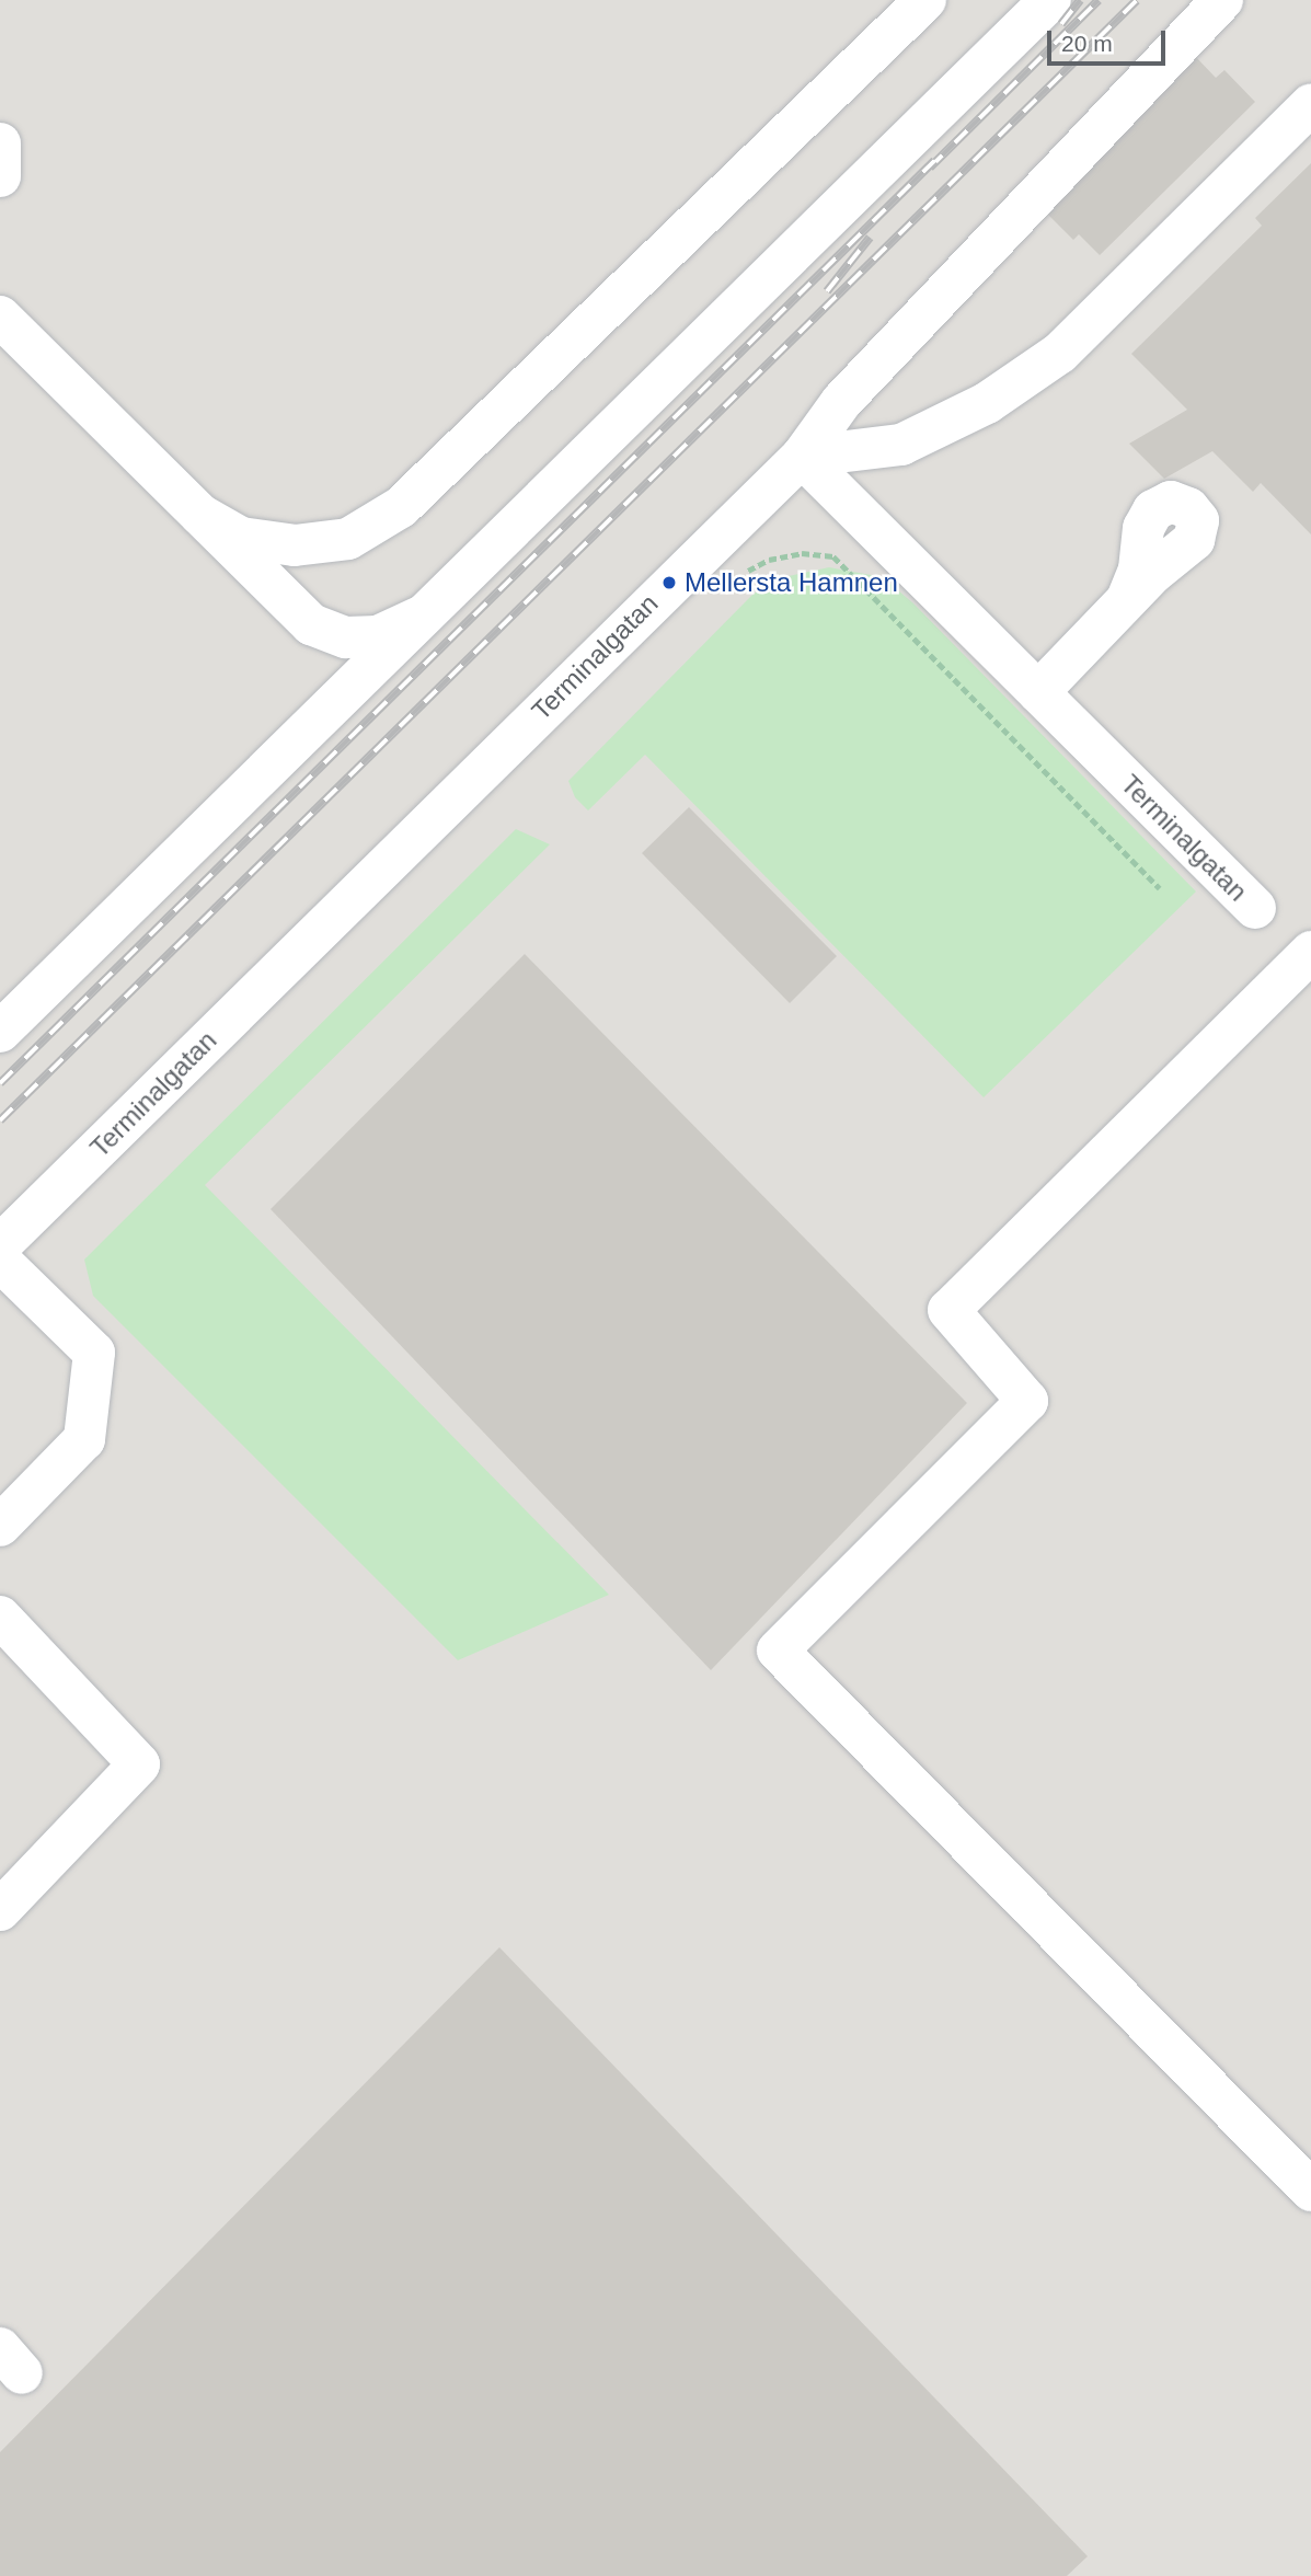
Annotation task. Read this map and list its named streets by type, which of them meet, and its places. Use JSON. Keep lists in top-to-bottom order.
{
  "streets": {
    "street": ["Terminalgatan"]
  },
  "places": ["Mellersta Hamnen"],
  "scale_bar": "20 m"
}
